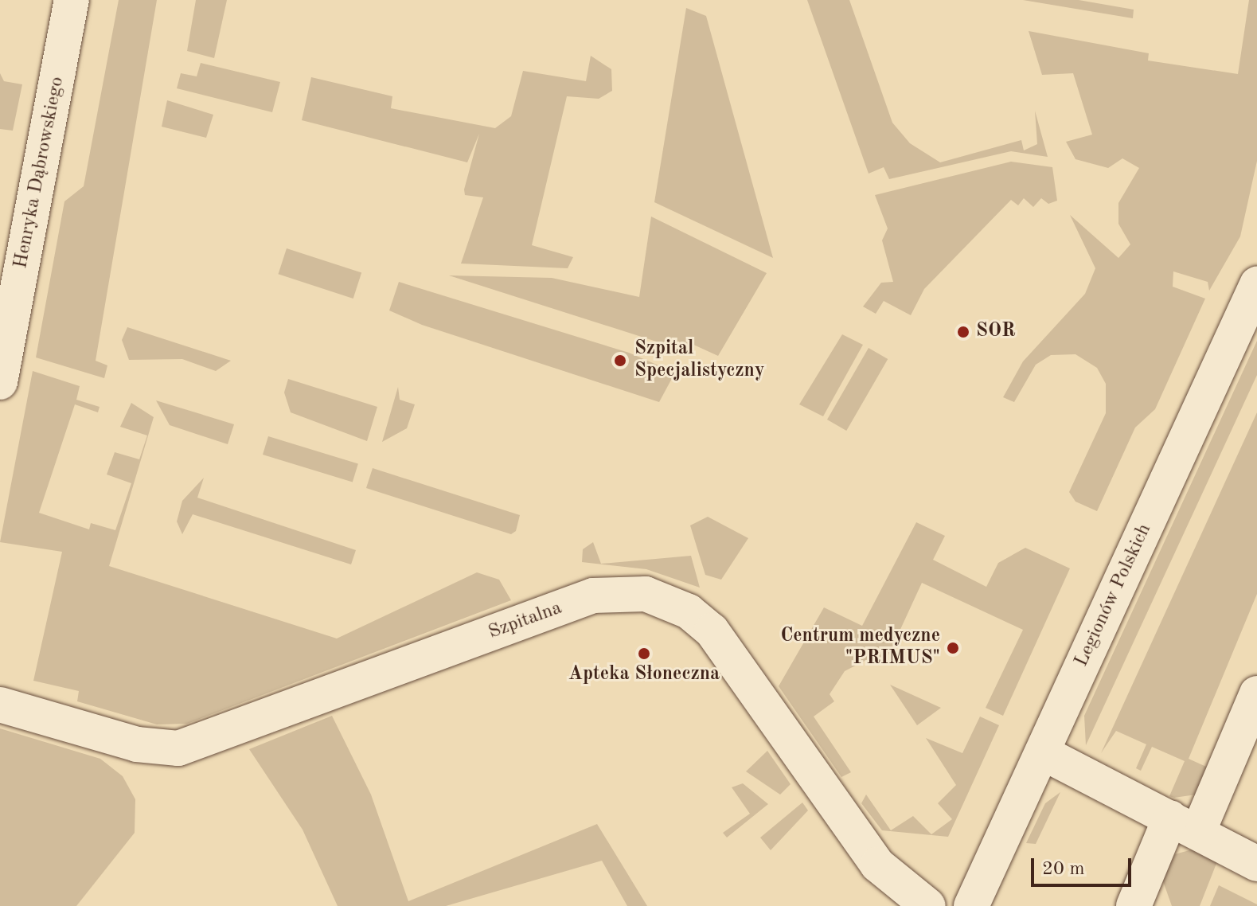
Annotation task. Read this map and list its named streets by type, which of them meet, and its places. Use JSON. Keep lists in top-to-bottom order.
{
  "streets": {
    "street": ["Henryka Dąbrowskiego", "Legionów Polskich", "Szpitalna"]
  },
  "places": [
    "SOR",
    "Szpital Specjalistyczny",
    "Centrum medyczne \"PRIMUS\"",
    "Apteka Słoneczna"
  ],
  "scale_bar": "20 m"
}
